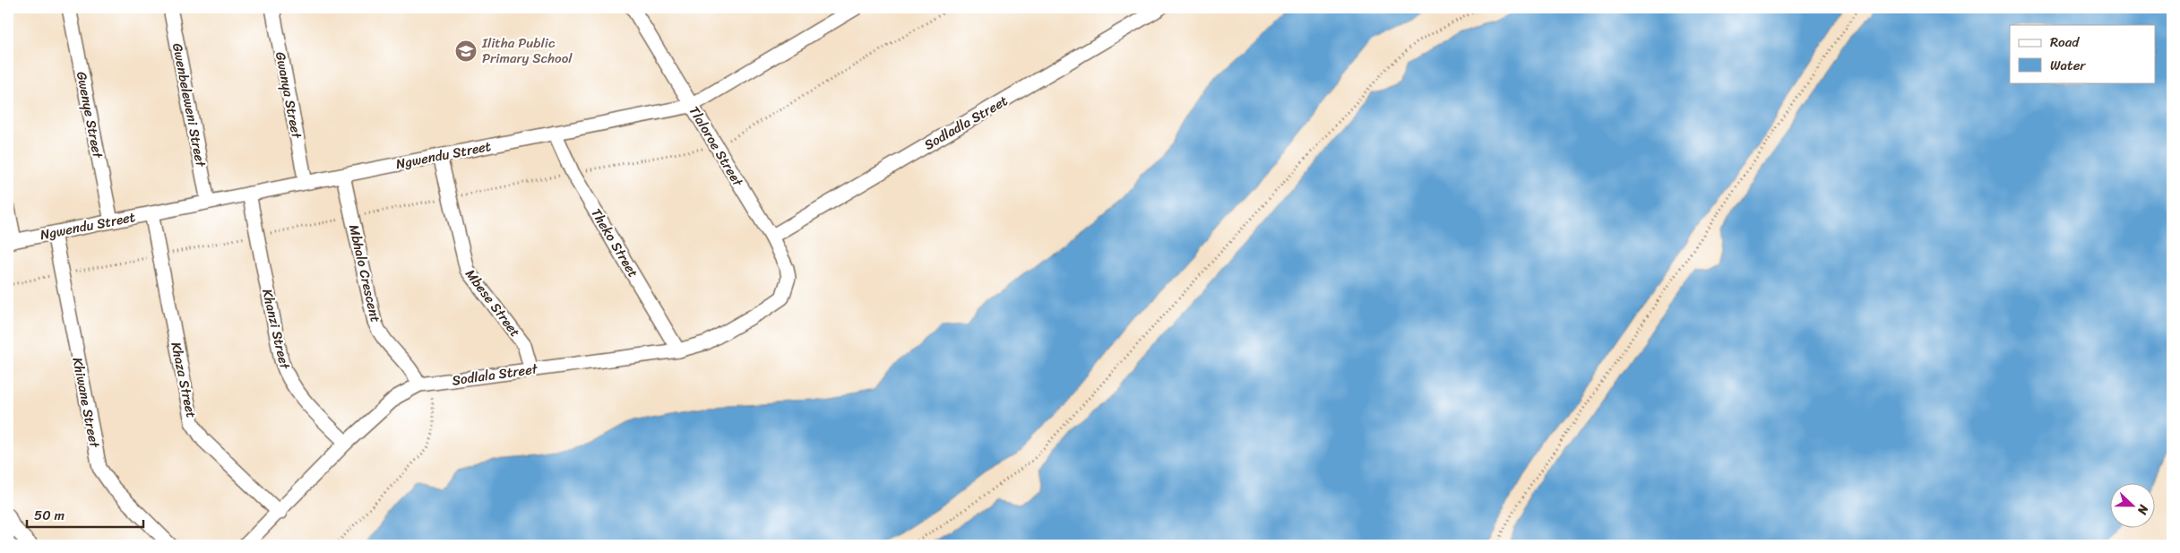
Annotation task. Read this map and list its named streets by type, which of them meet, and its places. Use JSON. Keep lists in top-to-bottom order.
{
  "streets": {
    "street": [
      "Gwanya Street",
      "Gwenbeleweni Street",
      "Gwenye Street",
      "Sodladla Street",
      "Tlaloroe Street",
      "Ngwendu Street",
      "Theko Street",
      "Mbhalo Crescent",
      "Mbese Street",
      "Khanzi Street",
      "Sodlala Street",
      "Khaza Street",
      "Khiwane Street"
    ]
  },
  "crossings": [
    ["Gwanya Street", "Ngwendu Street"],
    ["Gwenbeleweni Street", "Ngwendu Street"],
    ["Gwenye Street", "Ngwendu Street"],
    ["Sodladla Street", "Tlaloroe Street"],
    ["Tlaloroe Street", "Ngwendu Street"],
    ["Tlaloroe Street", "Sodlala Street"],
    ["Ngwendu Street", "Theko Street"],
    ["Ngwendu Street", "Mbhalo Crescent"],
    ["Ngwendu Street", "Mbese Street"],
    ["Ngwendu Street", "Khanzi Street"],
    ["Ngwendu Street", "Khaza Street"],
    ["Ngwendu Street", "Khiwane Street"],
    ["Theko Street", "Sodlala Street"],
    ["Mbhalo Crescent", "Sodlala Street"],
    ["Mbese Street", "Sodlala Street"],
    ["Khanzi Street", "Sodlala Street"],
    ["Sodlala Street", "Khaza Street"]
  ],
  "places": {
    "school or university": ["Ilitha Public Primary School"]
  },
  "legend": ["Road", "Water"],
  "scale_bar": "50 m",
  "north": "right"
}
